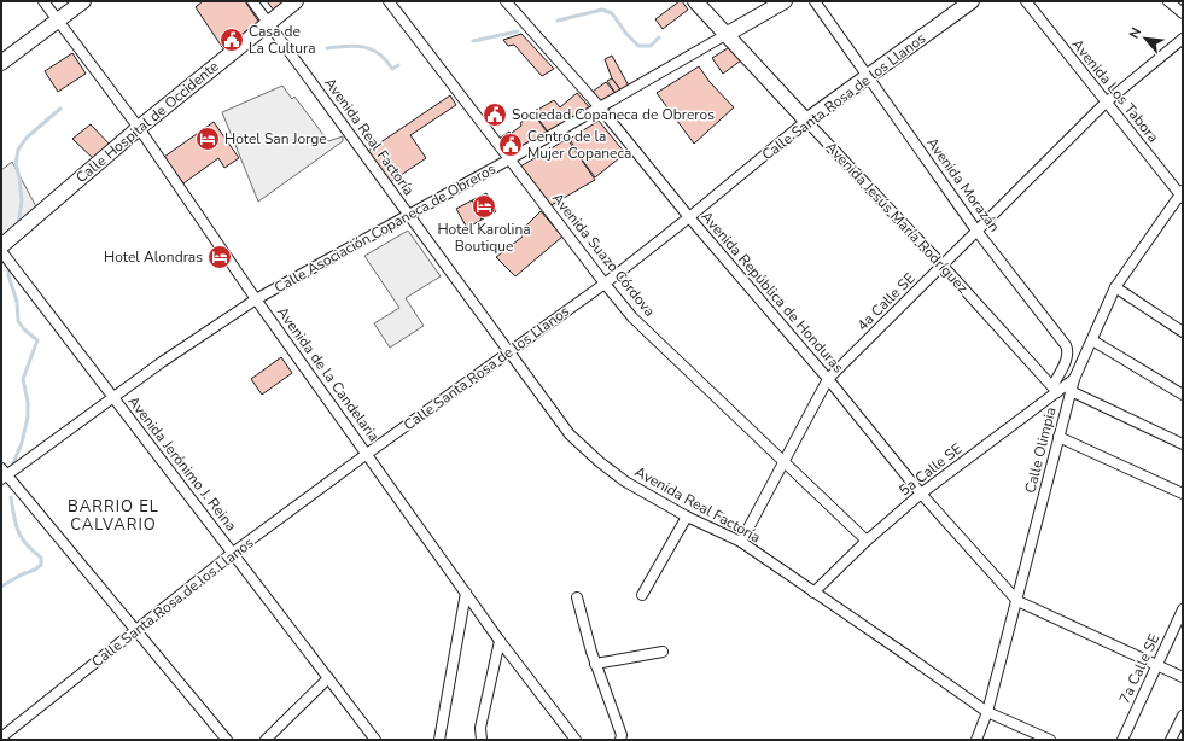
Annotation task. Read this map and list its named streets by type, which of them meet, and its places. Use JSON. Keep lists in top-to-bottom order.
{
  "streets": {
    "street": [
      "Avenida Los Tabora",
      "Calle Santa Rosa de los Llanos",
      "Calle Hospital de Occidente",
      "Avenida Real Factoría",
      "Avenida Morazán",
      "Avenida Jesús María Rodríguez",
      "Calle Asociación Copaneca de Obreros",
      "Avenida Suazo Córdova",
      "Avenida República de Honduras",
      "4a Calle SE",
      "Avenida de la Candelaria",
      "Calle Olimpia",
      "Avenida Jerónimo J. Reina",
      "5a Calle SE",
      "7a Calle SE"
    ]
  },
  "crossings": [
    ["Avenida Los Tabora", "4a Calle SE"],
    ["Avenida Los Tabora", "Calle Olimpia"],
    ["Calle Santa Rosa de los Llanos", "Avenida Real Factoría"],
    ["Calle Santa Rosa de los Llanos", "Avenida Morazán"],
    ["Calle Santa Rosa de los Llanos", "Avenida Jesús María Rodríguez"],
    ["Calle Santa Rosa de los Llanos", "Avenida Suazo Córdova"],
    ["Calle Santa Rosa de los Llanos", "Avenida República de Honduras"],
    ["Calle Santa Rosa de los Llanos", "Avenida de la Candelaria"],
    ["Calle Santa Rosa de los Llanos", "Avenida Jerónimo J. Reina"],
    ["Calle Hospital de Occidente", "Avenida Real Factoría"],
    ["Calle Hospital de Occidente", "Avenida de la Candelaria"],
    ["Avenida Real Factoría", "Calle Asociación Copaneca de Obreros"],
    ["Avenida Real Factoría", "4a Calle SE"],
    ["Avenida Real Factoría", "Calle Olimpia"],
    ["Avenida Real Factoría", "5a Calle SE"],
    ["Avenida Morazán", "Avenida Jesús María Rodríguez"],
    ["Avenida Morazán", "4a Calle SE"],
    ["Avenida Morazán", "5a Calle SE"],
    ["Avenida Jesús María Rodríguez", "Calle Asociación Copaneca de Obreros"],
    ["Avenida Jesús María Rodríguez", "4a Calle SE"],
    ["Avenida Jesús María Rodríguez", "5a Calle SE"],
    ["Calle Asociación Copaneca de Obreros", "Avenida Suazo Córdova"],
    ["Calle Asociación Copaneca de Obreros", "Avenida República de Honduras"],
    ["Calle Asociación Copaneca de Obreros", "Avenida de la Candelaria"],
    ["Calle Asociación Copaneca de Obreros", "Avenida Jerónimo J. Reina"],
    ["Avenida Suazo Córdova", "4a Calle SE"],
    ["Avenida Suazo Córdova", "5a Calle SE"],
    ["Avenida República de Honduras", "4a Calle SE"],
    ["Avenida República de Honduras", "Calle Olimpia"],
    ["Avenida República de Honduras", "5a Calle SE"],
    ["Calle Olimpia", "5a Calle SE"]
  ],
  "districts": ["BARRIO EL CALVARIO"],
  "places": {
    "public building": ["Casa de La Cultura", "Sociedad Copaneca de Obreros", "Centro de la Mujer Copaneca"],
    "hotel": ["Hotel San Jorge", "Hotel Karolina Boutique", "Hotel Alondras"]
  },
  "north": "top left"
}
